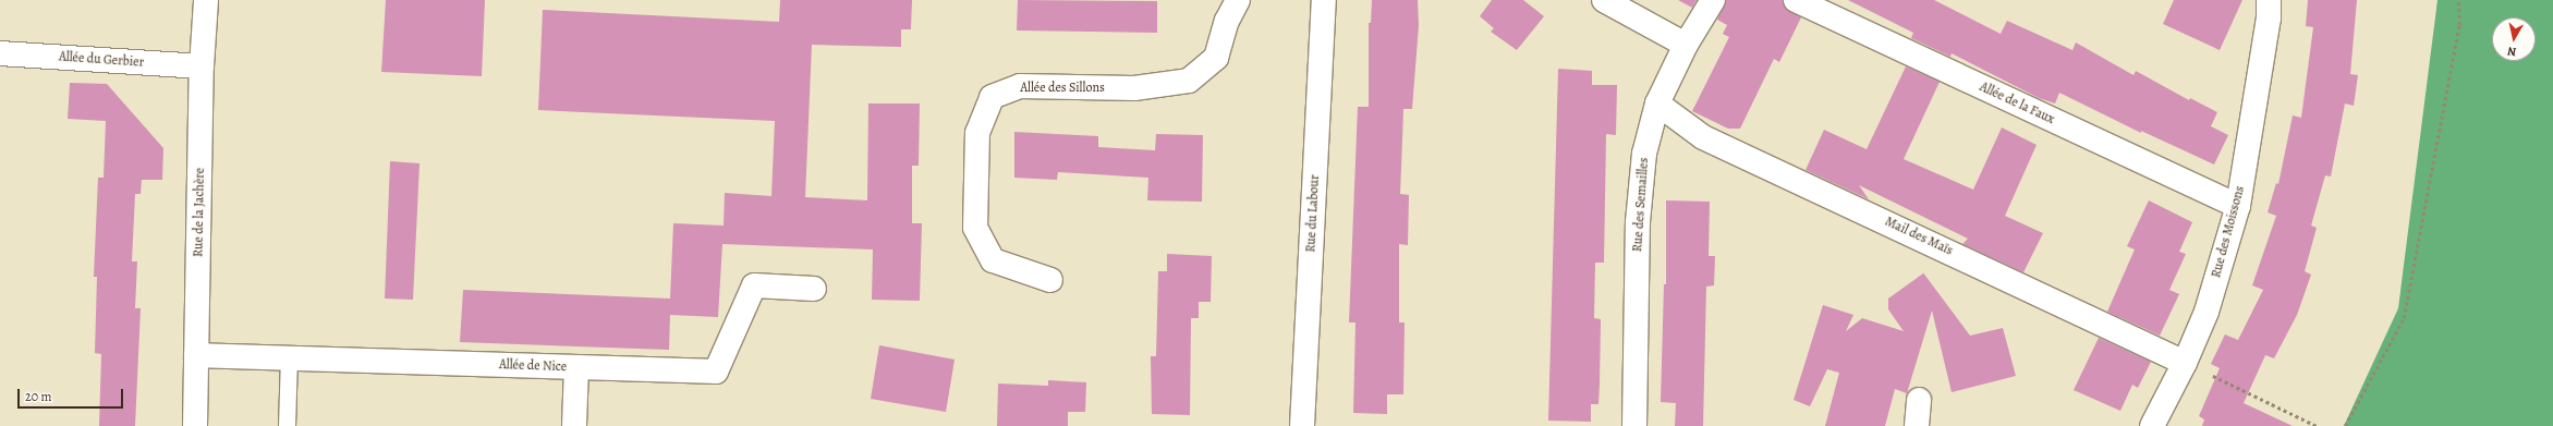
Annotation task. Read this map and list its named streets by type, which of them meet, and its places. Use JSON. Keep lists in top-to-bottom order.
{
  "streets": {
    "street": [
      "Allée du Gerbier",
      "Allée des Sillons",
      "Allée de la Faux",
      "Rue des Semailles",
      "Rue de la Jachère",
      "Rue du Labour",
      "Rue des Moissons",
      "Mail des Maïs",
      "Allée de Nice"
    ]
  },
  "crossings": [
    ["Allée du Gerbier", "Rue de la Jachère"],
    ["Allée de la Faux", "Rue des Moissons"],
    ["Rue des Semailles", "Mail des Maïs"],
    ["Rue de la Jachère", "Allée de Nice"],
    ["Rue des Moissons", "Mail des Maïs"]
  ],
  "scale_bar": "20 m",
  "north": "bottom"
}
